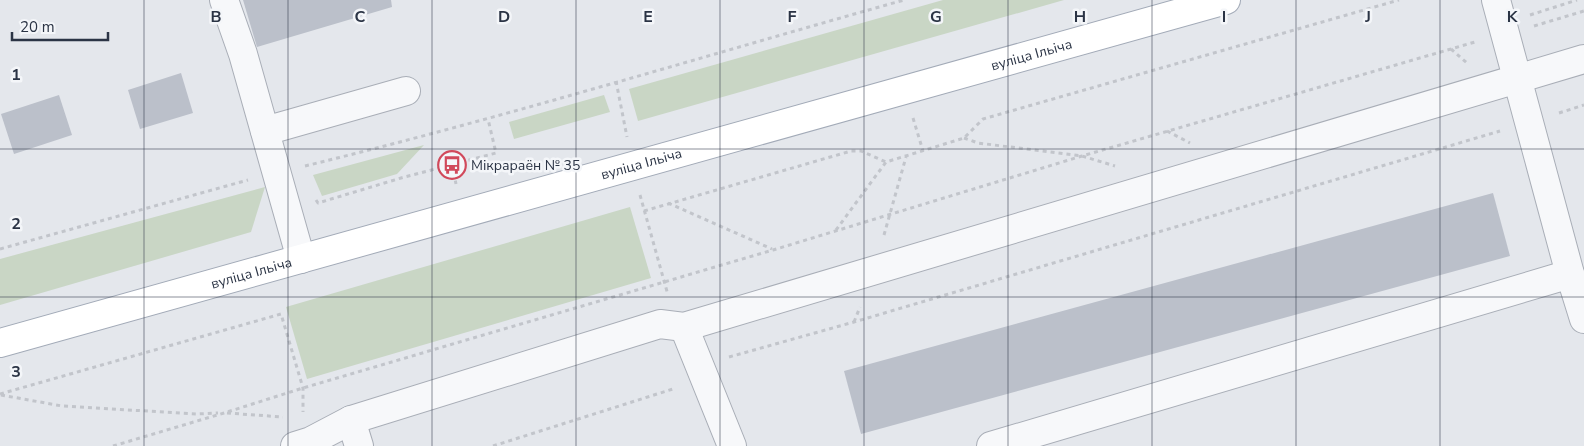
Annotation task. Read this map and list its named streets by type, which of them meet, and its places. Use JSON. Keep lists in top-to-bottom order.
{
  "streets": {
    "main road": ["вуліца Ільіча"]
  },
  "places": {
    "bus stop": ["Мікрараён № 35"]
  },
  "scale_bar": "20 m",
  "grid": {
    "columns": [
      "B",
      "C",
      "D",
      "E",
      "F",
      "G",
      "H",
      "I",
      "J",
      "K"
    ],
    "rows": ["1", "2", "3"]
  }
}
